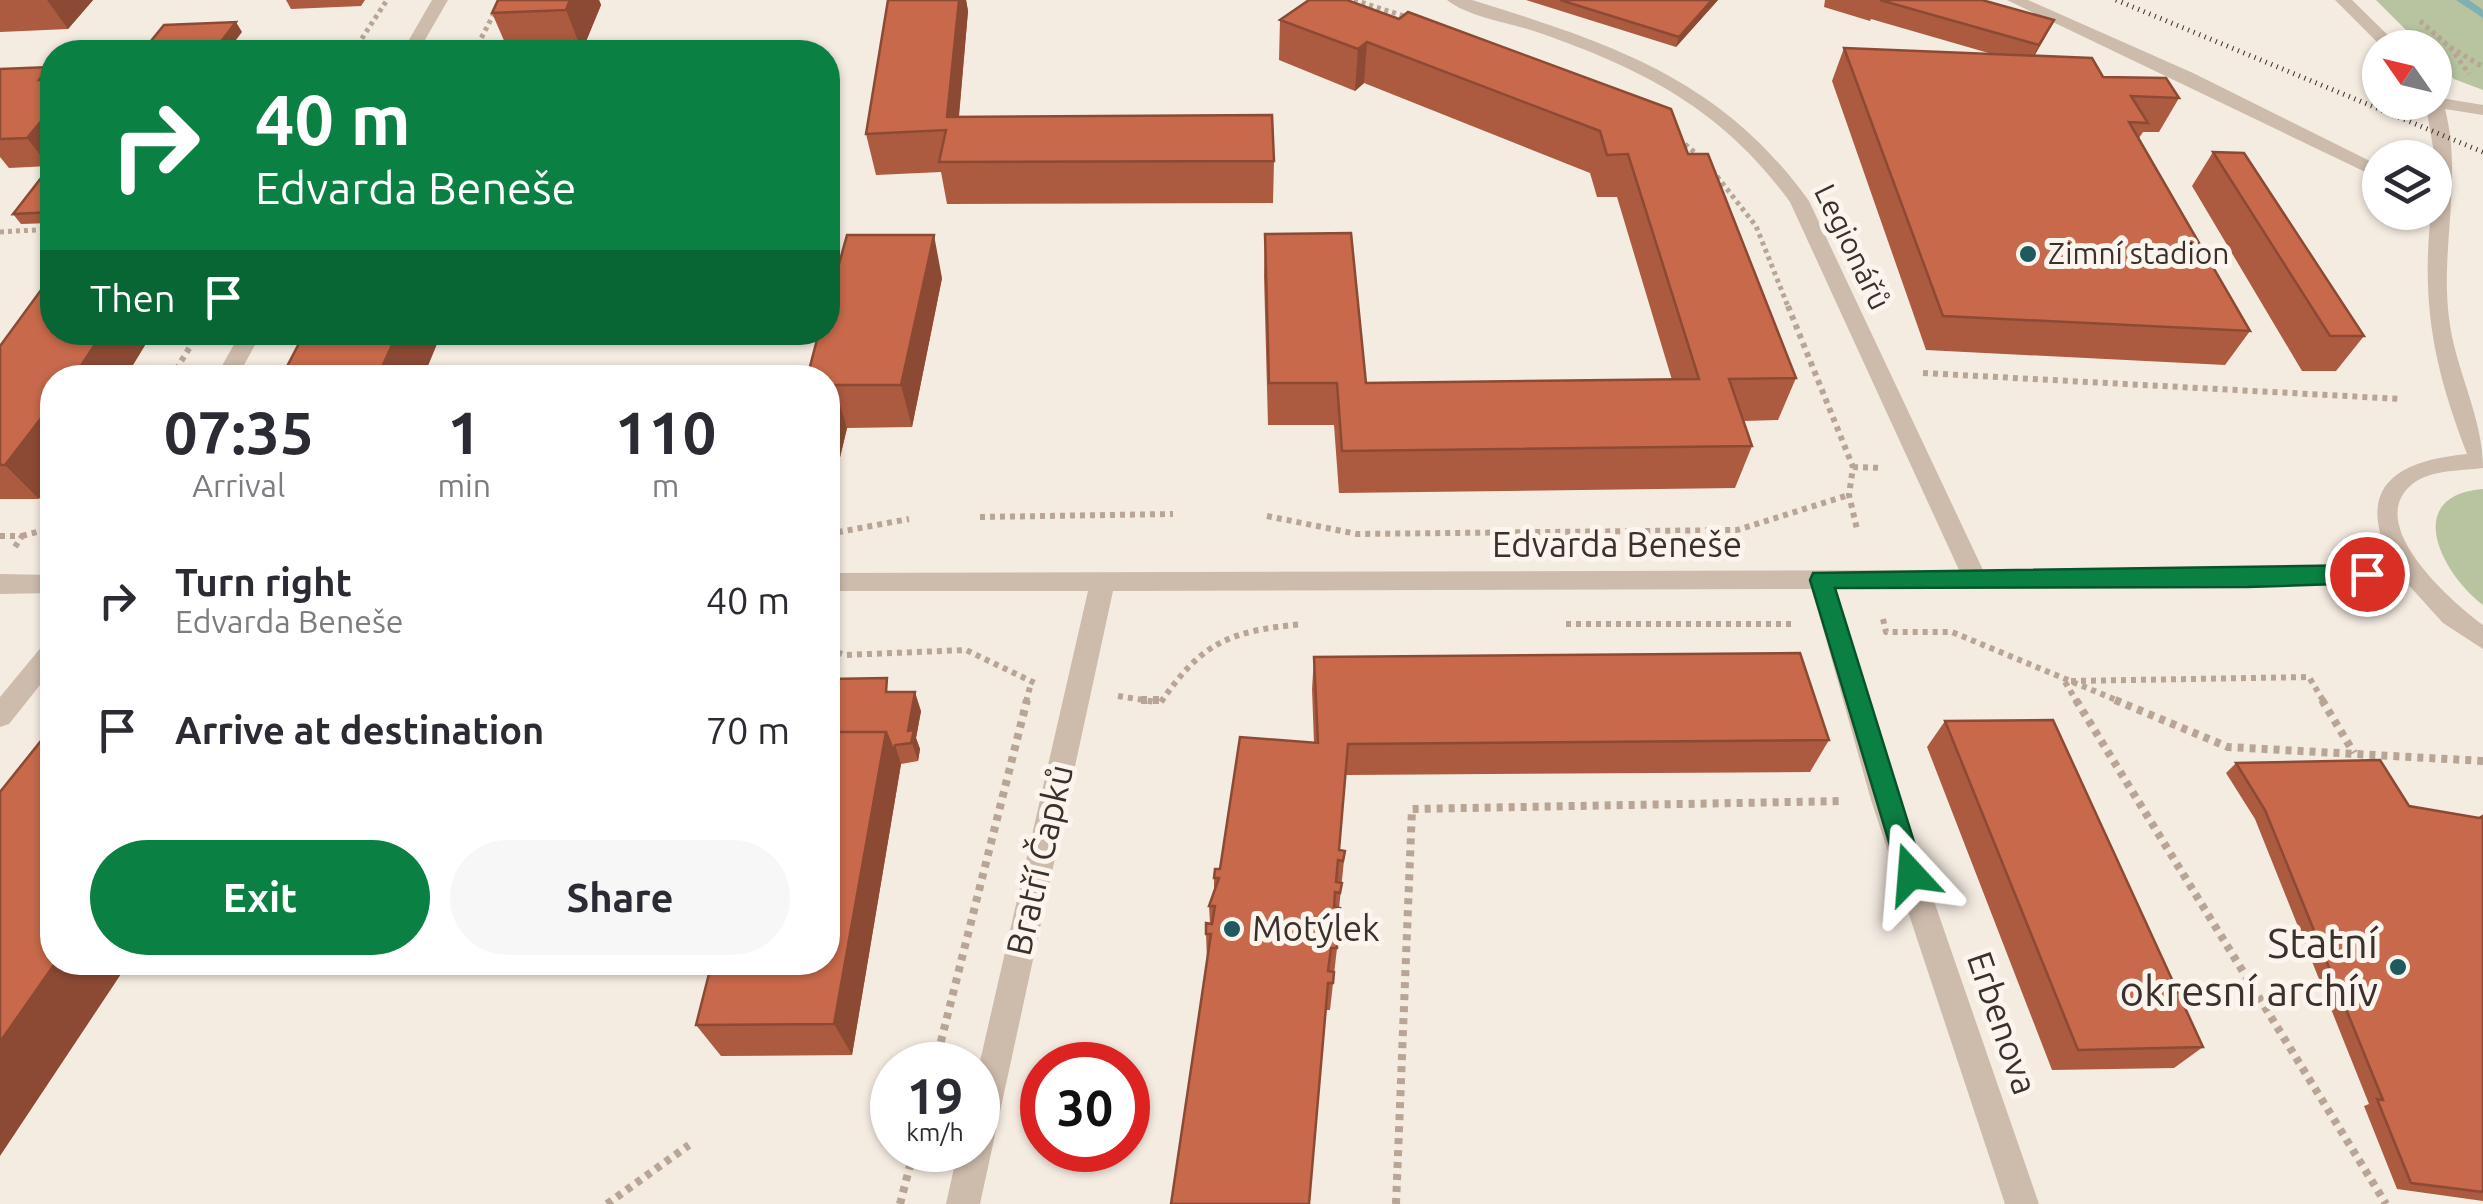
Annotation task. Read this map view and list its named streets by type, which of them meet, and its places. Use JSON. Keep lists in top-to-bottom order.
{
  "streets": {
    "street": [
      "Legionářů",
      "Edvarda Beneše",
      "Bratří Čapků",
      "Erbenova"
    ]
  },
  "crossings": [
    ["Legionářů", "Edvarda Beneše"],
    ["Edvarda Beneše", "Bratří Čapků"],
    ["Edvarda Beneše", "Erbenova"]
  ],
  "places": ["Zimní stadion", "Motýlek", "Statní okresní archív"],
  "north": "top left",
  "page": {
    "turn": ["40 m", "Edvarda Beneše"],
    "then": "Then",
    "eta": [
      "07:35",
      "Arrival",
      "1",
      "min",
      "110",
      "m"
    ],
    "list": [
      {
        "name": "Turn right",
        "note": "Edvarda Beneše",
        "value": "40 m"
      },
      {
        "name": "Arrive at destination",
        "value": "70 m"
      }
    ],
    "buttons": ["Exit", "Share"],
    "speed": "19 km/h",
    "limit": "30"
  }
}
